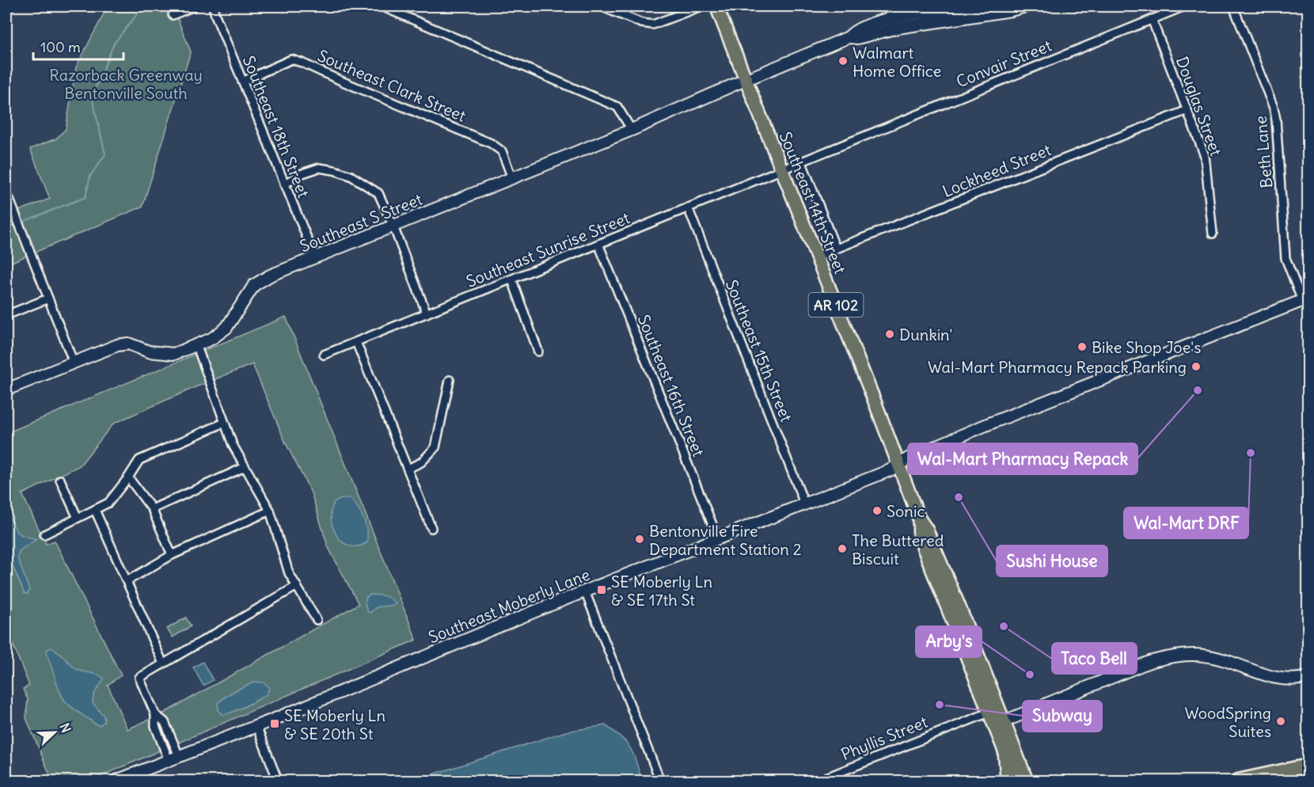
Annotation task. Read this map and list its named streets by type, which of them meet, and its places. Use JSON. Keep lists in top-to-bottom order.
{
  "streets": {
    "main road": ["Southeast 14th Street", "AR 102"],
    "street": [
      "Convair Street",
      "Southeast Clark Street",
      "Douglas Street",
      "Southeast 18th Street",
      "Beth Lane",
      "Lockheed Street",
      "Southeast S Street",
      "Southeast Sunrise Street",
      "Southeast 15th Street",
      "Southeast 16th Street",
      "Southeast Moberly Lane",
      "Phyllis Street"
    ]
  },
  "crossings": [
    ["Convair Street", "Douglas Street"],
    ["Convair Street", "Southeast 14th Street"],
    ["Convair Street", "Southeast Sunrise Street"],
    ["Southeast Clark Street", "Southeast 18th Street"],
    ["Southeast Clark Street", "Southeast S Street"],
    ["Douglas Street", "Lockheed Street"],
    ["Southeast 18th Street", "Southeast S Street"],
    ["Beth Lane", "Southeast Moberly Lane"],
    ["Lockheed Street", "Southeast 14th Street"],
    ["Southeast 14th Street", "Southeast S Street"],
    ["Southeast 14th Street", "Southeast Sunrise Street"],
    ["Southeast 14th Street", "Southeast Moberly Lane"],
    ["Southeast 14th Street", "Phyllis Street"],
    ["Southeast Sunrise Street", "Southeast 15th Street"],
    ["Southeast Sunrise Street", "Southeast 16th Street"],
    ["Southeast 15th Street", "Southeast Moberly Lane"],
    ["Southeast 16th Street", "Southeast Moberly Lane"]
  ],
  "parks": ["Razorback Greenway Bentonville South"],
  "places": {
    "other": [
      "Walmart Home Office",
      "Dunkin'",
      "Bike Shop Joe's",
      "Wal-Mart Pharmacy Repack Parking",
      "Wal-Mart Pharmacy Repack",
      "Wal-Mart DRF",
      "Sushi House",
      "Sonic",
      "Bentonville Fire Department Station 2",
      "The Buttered Biscuit",
      "Taco Bell",
      "Arby's",
      "Subway",
      "WoodSpring Suites"
    ],
    "transit": ["SE Moberly Ln & SE 17th St", "SE Moberly Ln & SE 20th St"]
  },
  "scale_bar": "100 m",
  "north": "top right"
}
